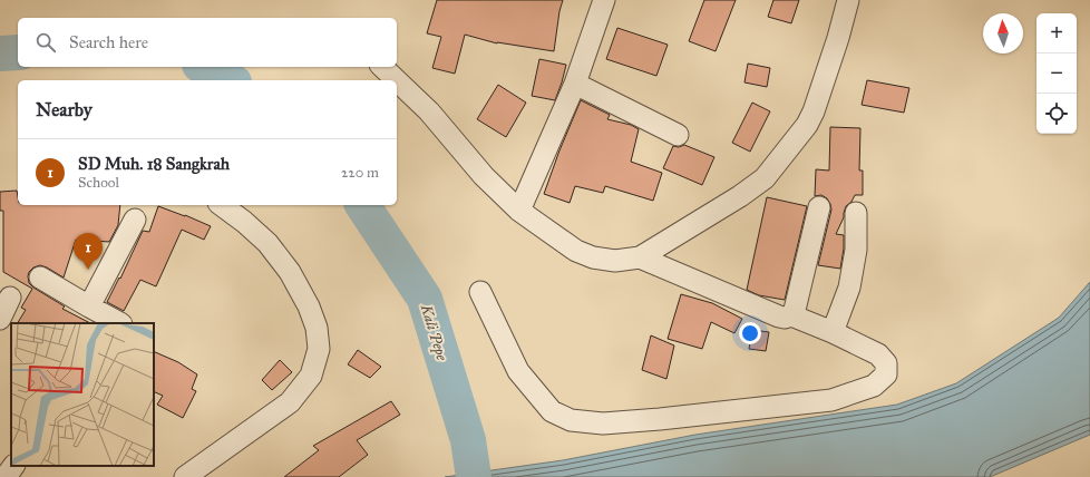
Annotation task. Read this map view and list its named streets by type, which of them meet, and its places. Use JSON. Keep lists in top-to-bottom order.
{
  "water": ["Kali Pepe"],
  "north": "top",
  "page": {
    "map_buttons": ["+", "−"],
    "search": "Search here",
    "heading": "Nearby",
    "list": [
      {
        "mark": "1",
        "name": "SD Muh. 18 Sangkrah",
        "note": "School",
        "value": "220 m"
      }
    ],
    "pins": "1"
  }
}
